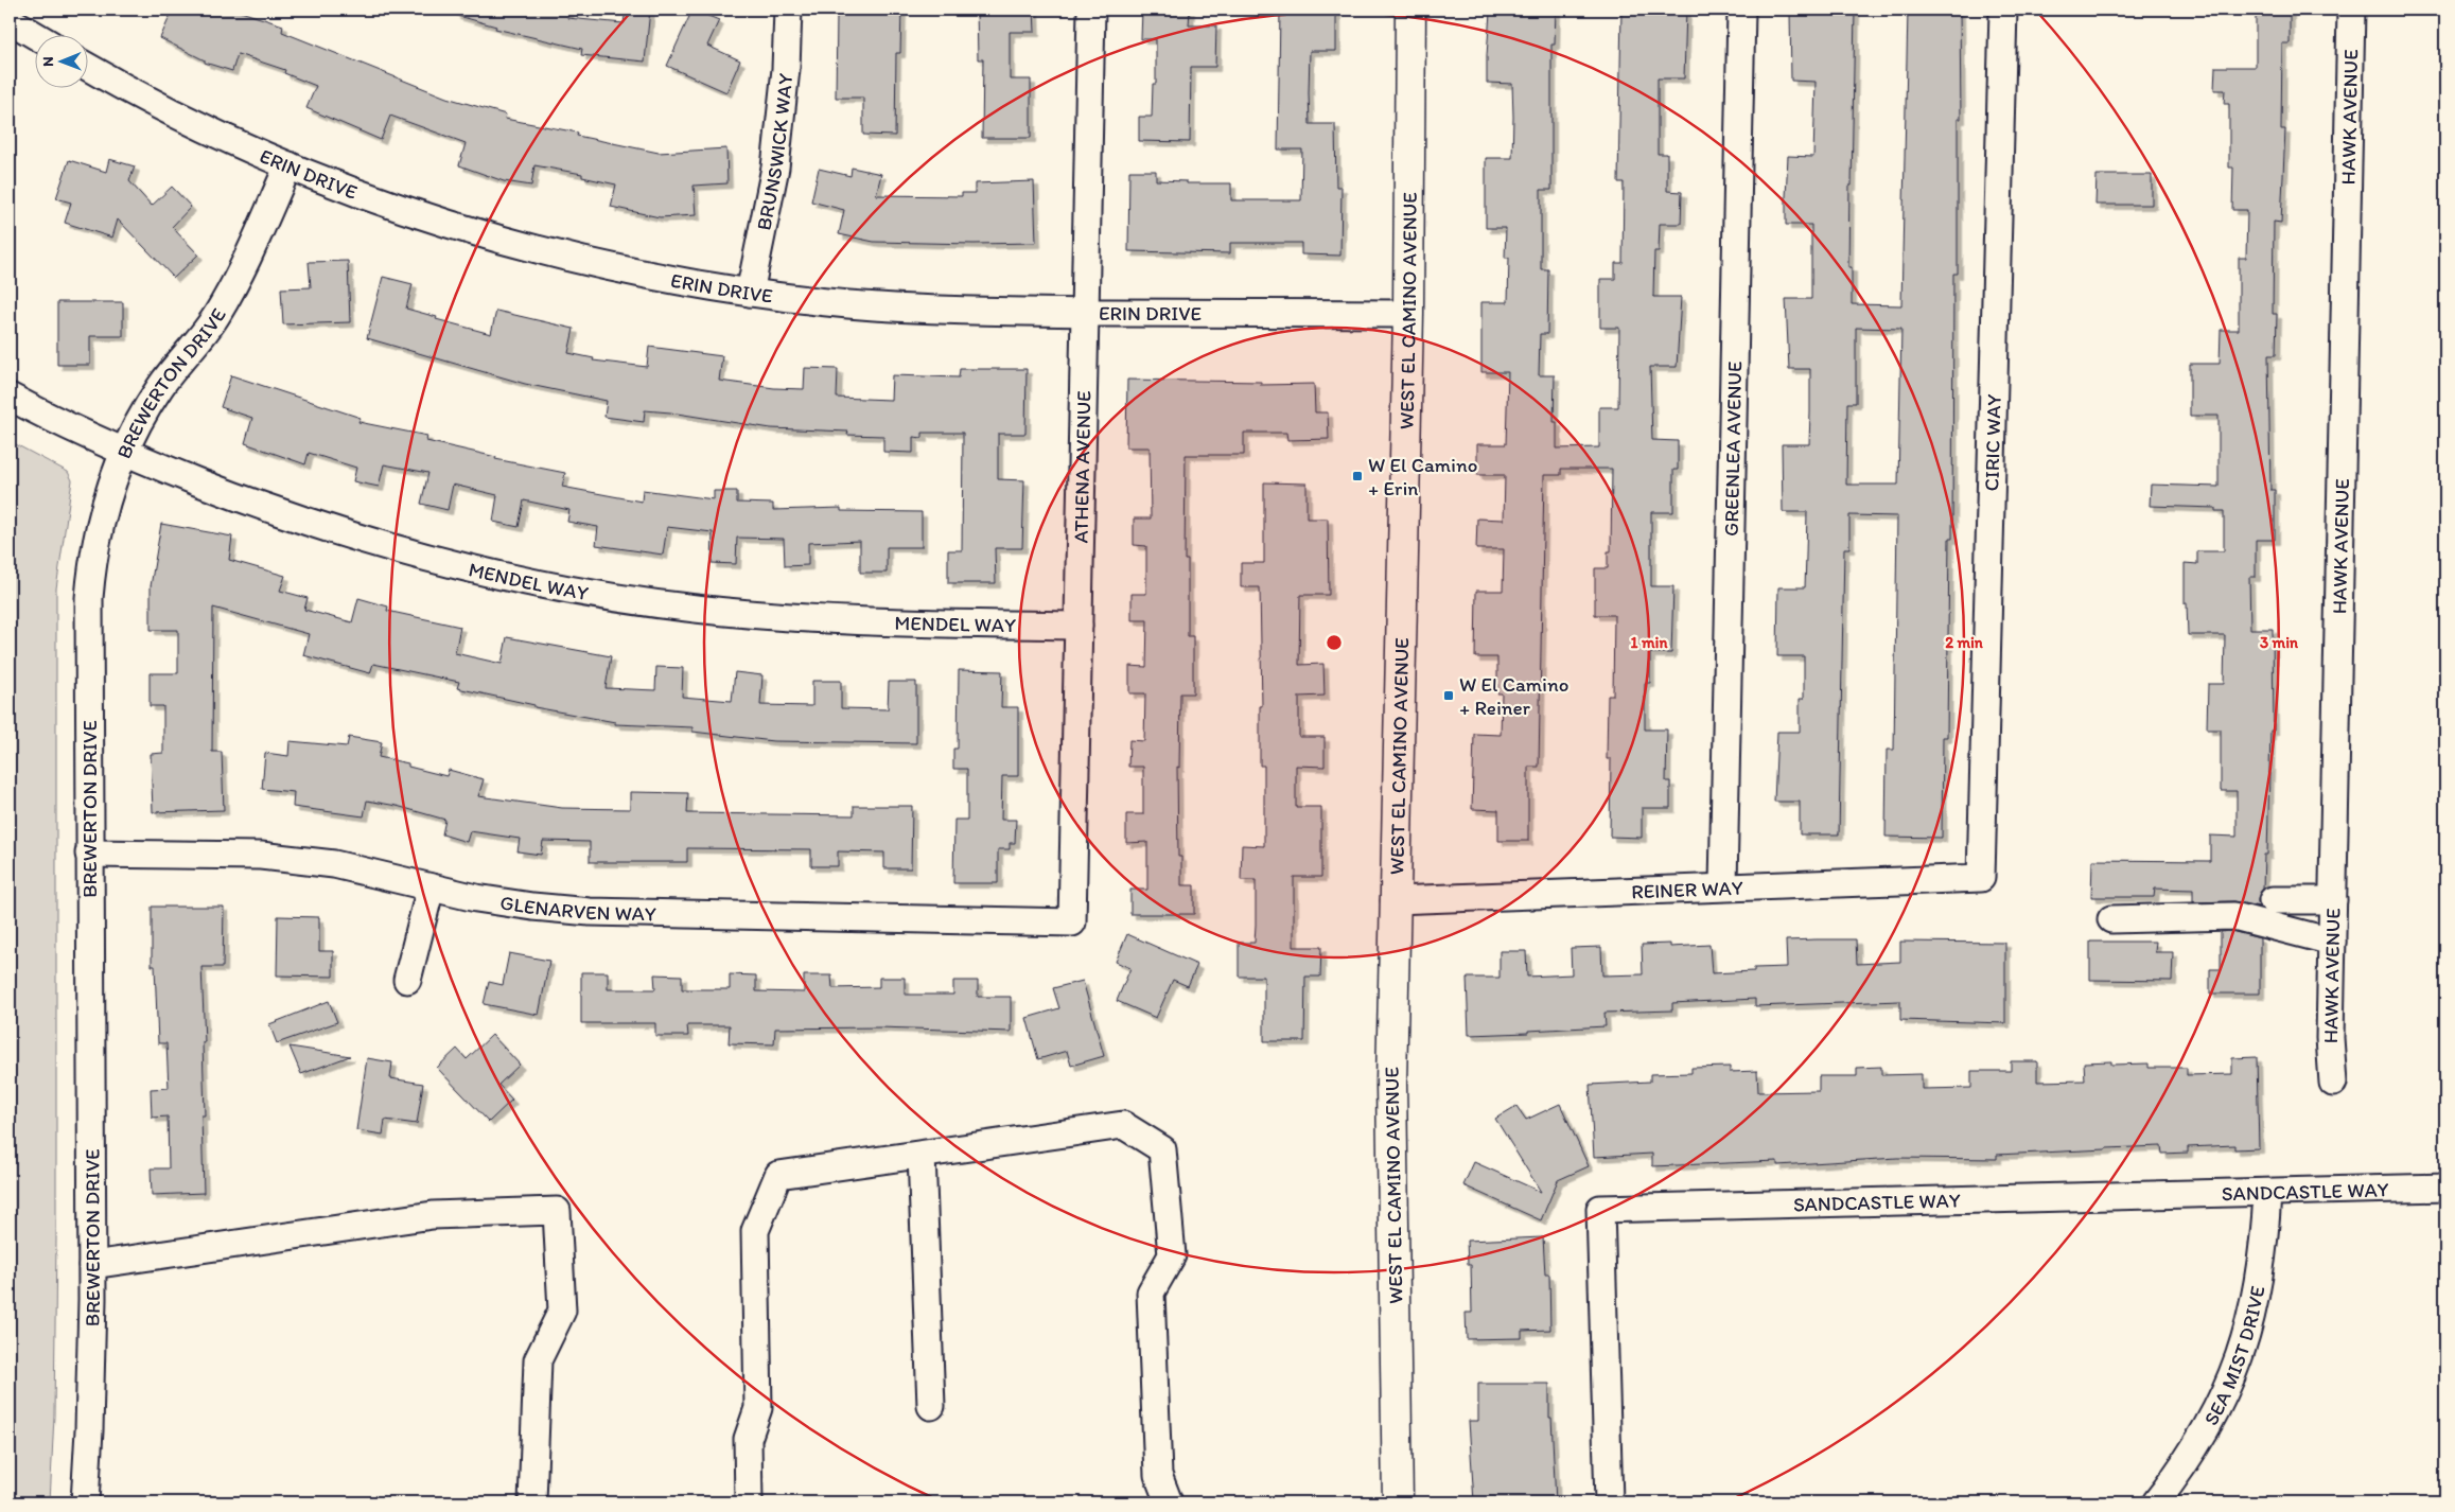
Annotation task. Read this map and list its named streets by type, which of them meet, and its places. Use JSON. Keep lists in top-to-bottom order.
{
  "streets": {
    "main road": ["WEST EL CAMINO AVENUE"],
    "street": [
      "HAWK AVENUE",
      "BRUNSWICK WAY",
      "ERIN DRIVE",
      "BREWERTON DRIVE",
      "CIRIC WAY",
      "GREENLEA AVENUE",
      "ATHENA AVENUE",
      "MENDEL WAY",
      "REINER WAY",
      "GLENARVEN WAY",
      "SANDCASTLE WAY",
      "SEA MIST DRIVE"
    ]
  },
  "crossings": [
    ["BRUNSWICK WAY", "ERIN DRIVE"],
    ["ERIN DRIVE", "WEST EL CAMINO AVENUE"],
    ["ERIN DRIVE", "BREWERTON DRIVE"],
    ["ERIN DRIVE", "ATHENA AVENUE"],
    ["WEST EL CAMINO AVENUE", "REINER WAY"],
    ["BREWERTON DRIVE", "MENDEL WAY"],
    ["BREWERTON DRIVE", "GLENARVEN WAY"],
    ["CIRIC WAY", "REINER WAY"],
    ["GREENLEA AVENUE", "REINER WAY"],
    ["ATHENA AVENUE", "MENDEL WAY"],
    ["ATHENA AVENUE", "GLENARVEN WAY"],
    ["SANDCASTLE WAY", "SEA MIST DRIVE"]
  ],
  "places": {
    "transit": ["W El Camino + Erin", "W El Camino + Reiner"]
  },
  "north": "left",
  "rings": ["1 min", "2 min", "3 min"]
}
